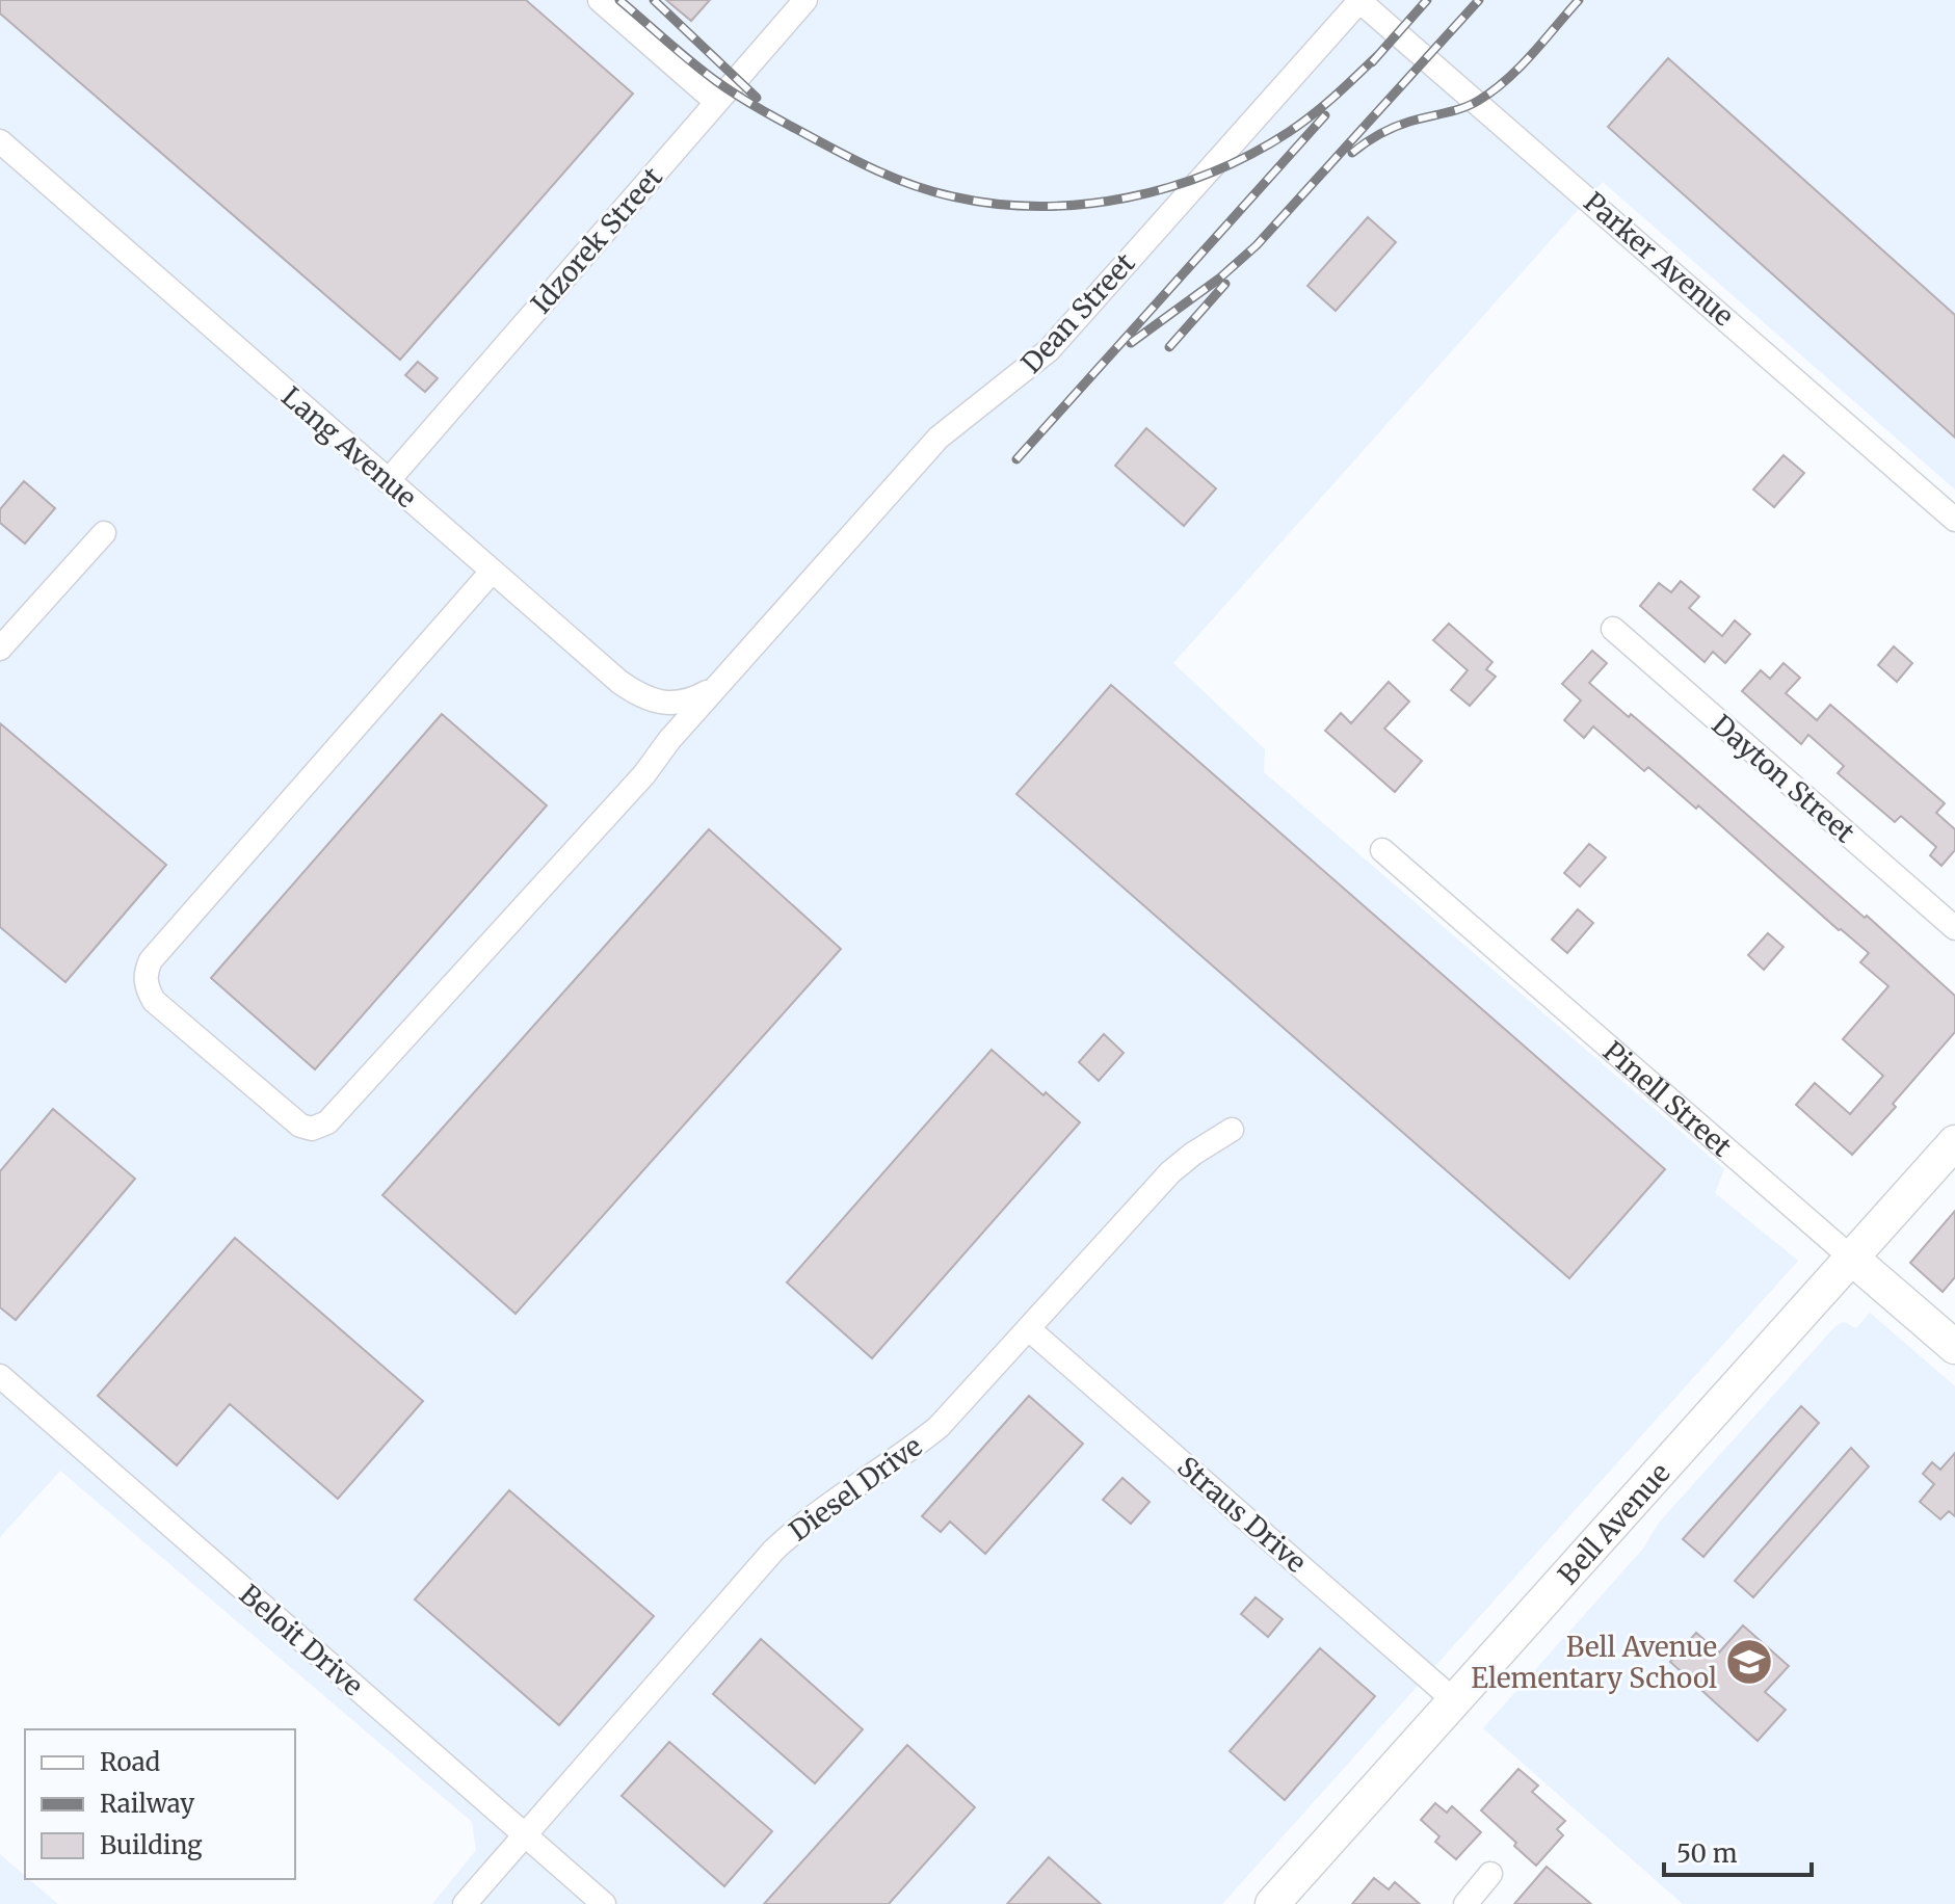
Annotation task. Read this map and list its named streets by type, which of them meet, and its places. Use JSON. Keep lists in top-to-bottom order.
{
  "streets": {
    "main road": ["Pinell Street", "Bell Avenue"],
    "street": [
      "Idzorek Street",
      "Parker Avenue",
      "Dean Street",
      "Lang Avenue",
      "Dayton Street",
      "Diesel Drive",
      "Straus Drive",
      "Beloit Drive"
    ]
  },
  "crossings": [
    ["Idzorek Street", "Lang Avenue"],
    ["Parker Avenue", "Dean Street"],
    ["Dean Street", "Lang Avenue"],
    ["Pinell Street", "Bell Avenue"],
    ["Diesel Drive", "Straus Drive"],
    ["Diesel Drive", "Beloit Drive"],
    ["Straus Drive", "Bell Avenue"]
  ],
  "places": {
    "school or university": ["Bell Avenue Elementary School"]
  },
  "legend": ["Road", "Railway", "Building"],
  "scale_bar": "50 m"
}
